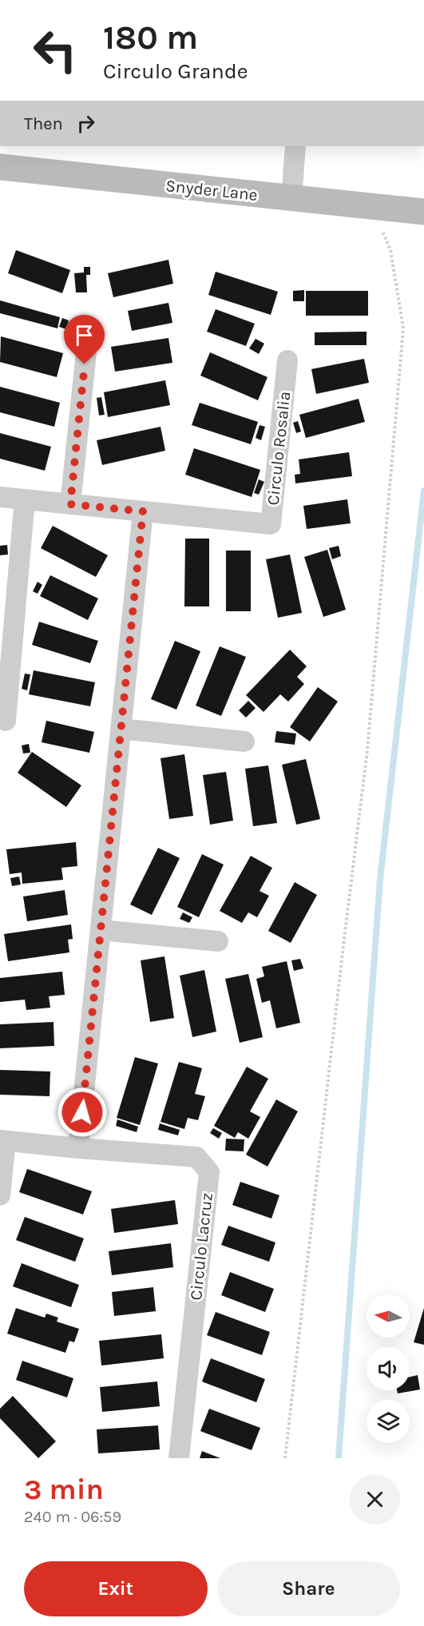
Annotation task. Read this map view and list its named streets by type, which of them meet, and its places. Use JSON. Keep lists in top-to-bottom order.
{
  "streets": {
    "street": ["Snyder Lane", "Circulo Rosalia", "Circulo Lacruz"]
  },
  "north": "left",
  "page": {
    "turn": ["180 m", "Circulo Grande"],
    "then": "Then",
    "heading": ["3 min", "240 m · 06:59"],
    "buttons": ["Exit", "Share"]
  }
}
